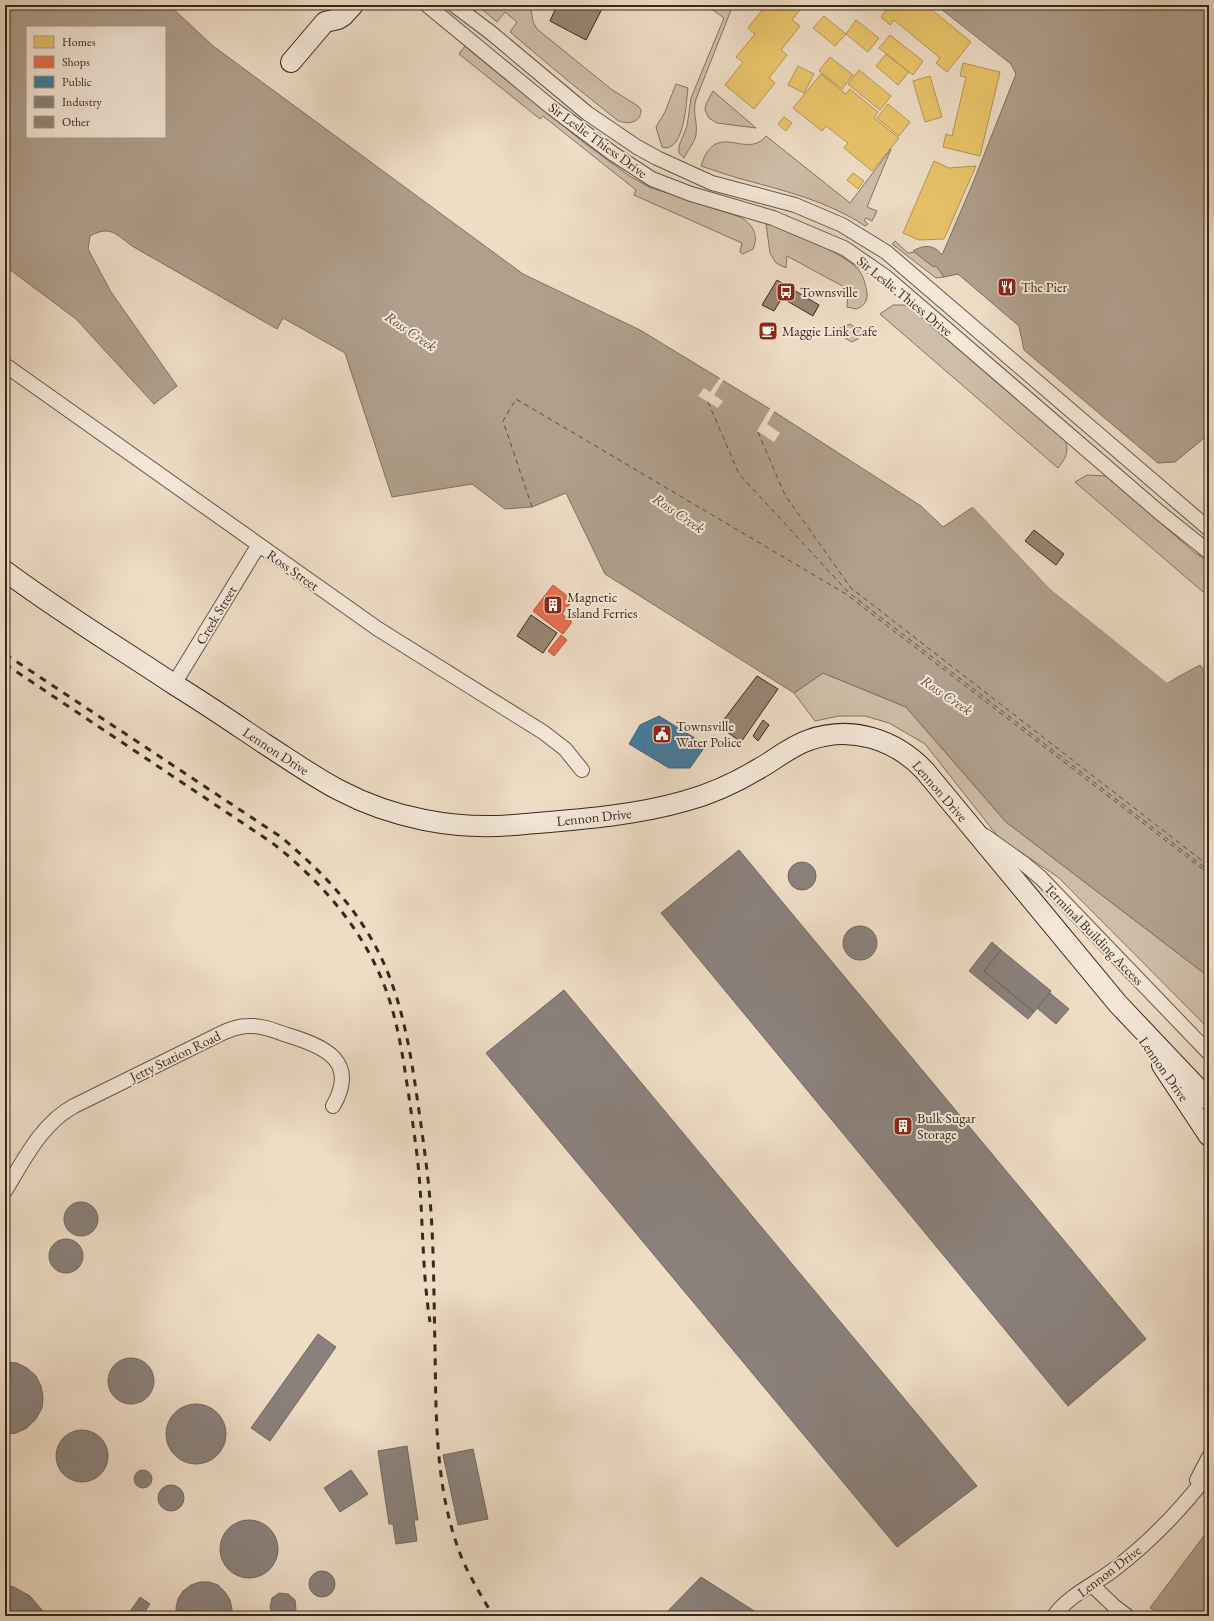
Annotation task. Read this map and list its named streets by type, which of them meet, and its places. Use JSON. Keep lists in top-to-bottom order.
{
  "streets": {
    "street": [
      "Sir Leslie Thiess Drive",
      "Ross Street",
      "Creek Street",
      "Lennon Drive",
      "Terminal Building Access",
      "Jetty Station Road"
    ]
  },
  "crossings": [
    ["Ross Street", "Creek Street"],
    ["Creek Street", "Lennon Drive"],
    ["Lennon Drive", "Terminal Building Access"]
  ],
  "water": ["Ross Creek"],
  "places": {
    "restaurant": ["The Pier"],
    "bus stop": ["Townsville"],
    "cafe": ["Maggie Link Cafe"],
    "building": ["Magnetic Island Ferries", "Bulk Sugar Storage"],
    "public building": ["Townsville Water Police"]
  },
  "legend": [
    "Homes",
    "Shops",
    "Public",
    "Industry",
    "Other"
  ]
}
